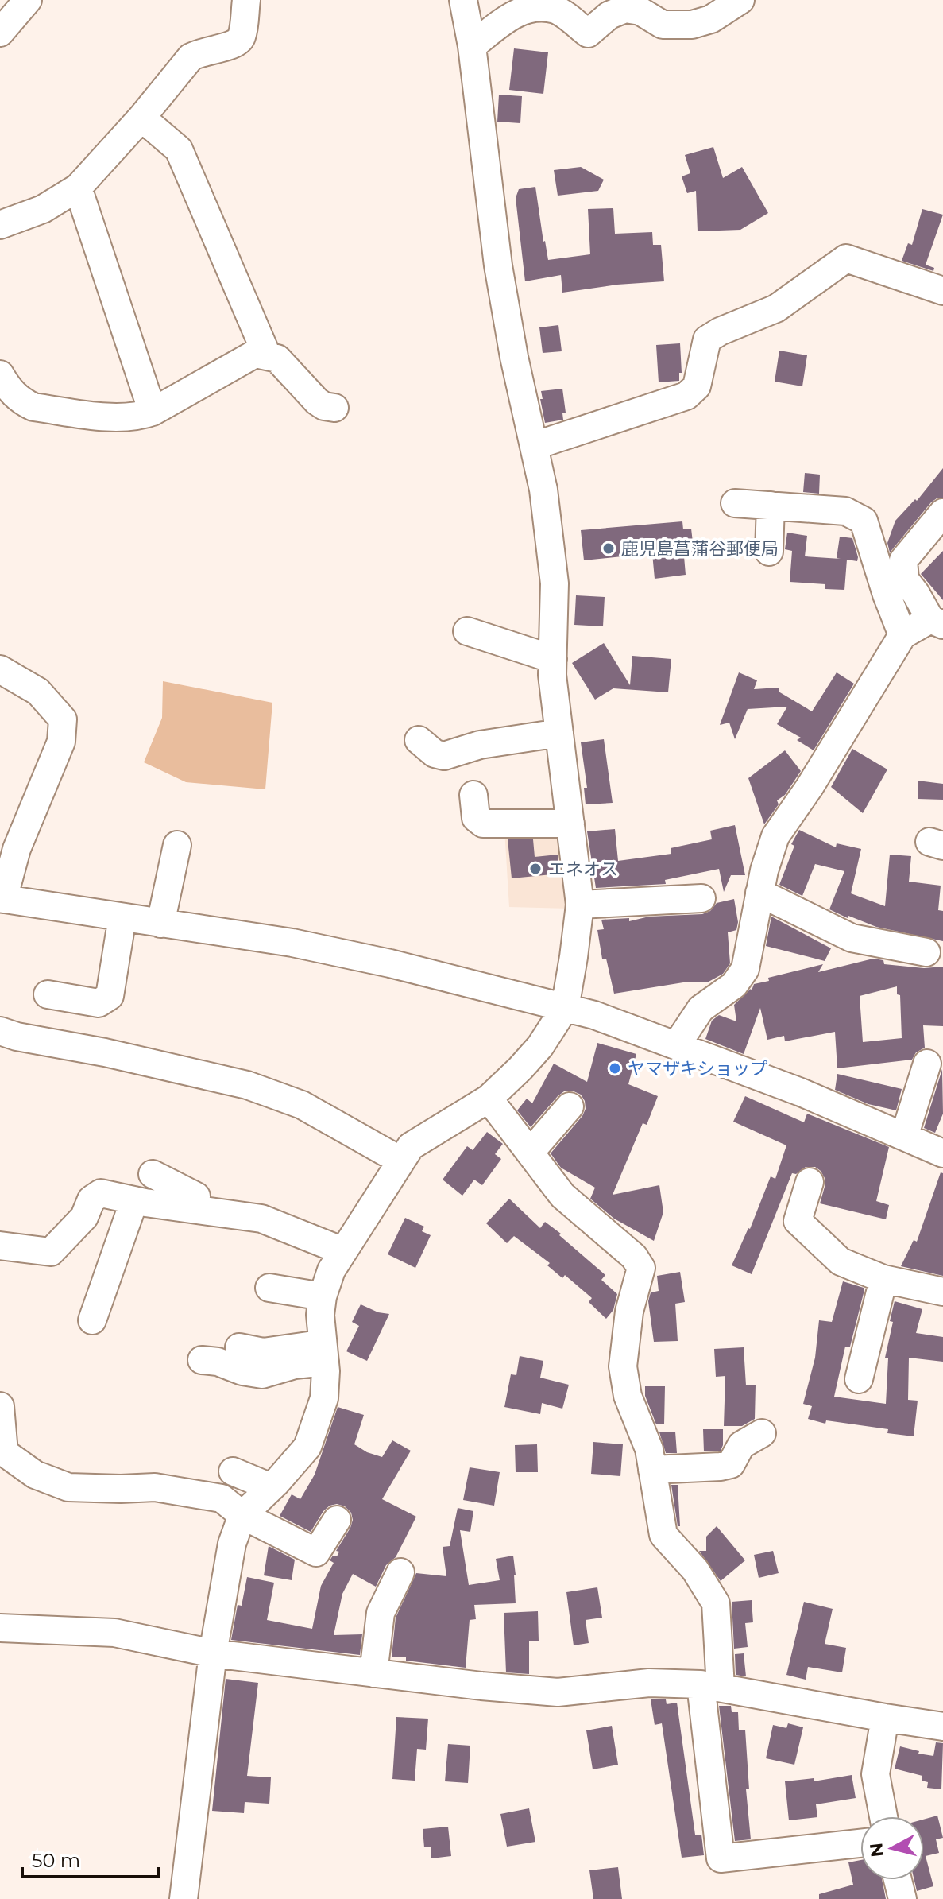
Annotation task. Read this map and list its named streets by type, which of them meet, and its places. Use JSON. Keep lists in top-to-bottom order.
{
  "places": ["鹿児島菖蒲谷郵便局", "エネオス", "ヤマザキショップ"],
  "scale_bar": "50 m",
  "north": "left"
}
